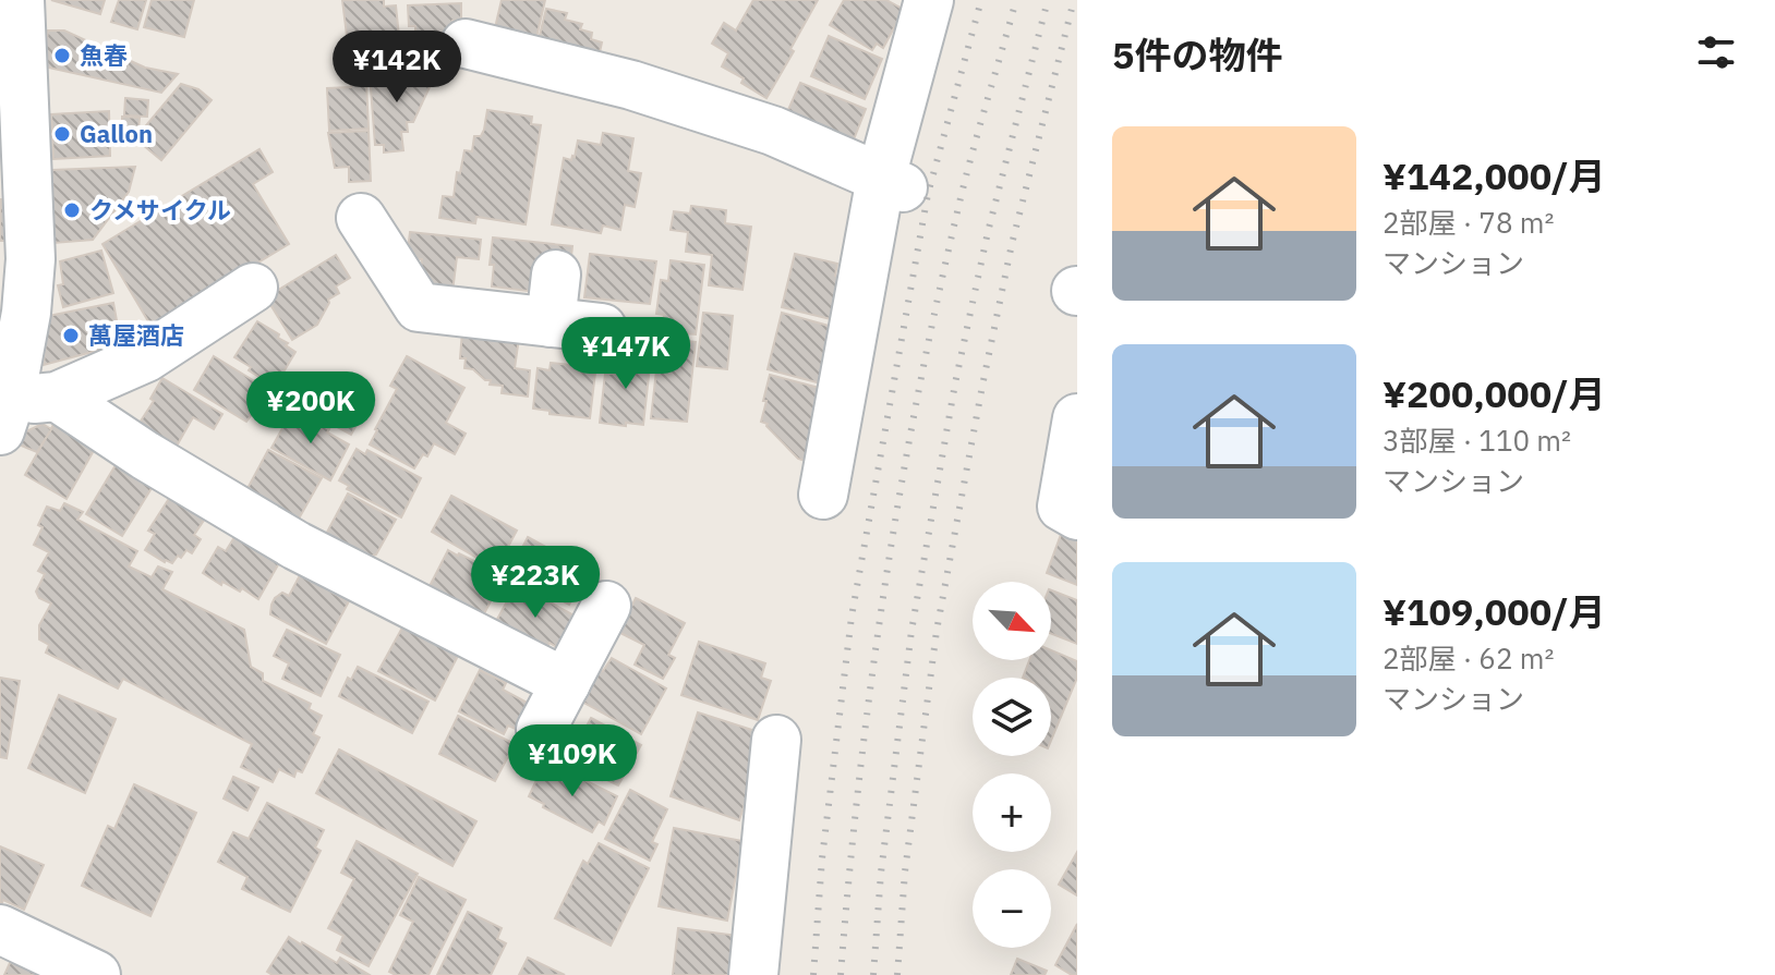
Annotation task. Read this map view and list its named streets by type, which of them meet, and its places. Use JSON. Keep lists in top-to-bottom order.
{
  "places": [
    "魚春",
    "Gallon",
    "クメサイクル",
    "萬屋酒店"
  ],
  "north": "bottom right",
  "page": {
    "heading": "5件の物件",
    "price": [
      "¥142K",
      "¥147K",
      "¥200K",
      "¥223K",
      "¥109K"
    ],
    "list": [
      {
        "name": "¥142,000/月",
        "note": "2部屋 · 78 m² · マンション"
      },
      {
        "name": "¥200,000/月",
        "note": "3部屋 · 110 m² · マンション"
      },
      {
        "name": "¥109,000/月",
        "note": "2部屋 · 62 m² · マンション"
      }
    ],
    "map_buttons": ["+", "−"]
  }
}
